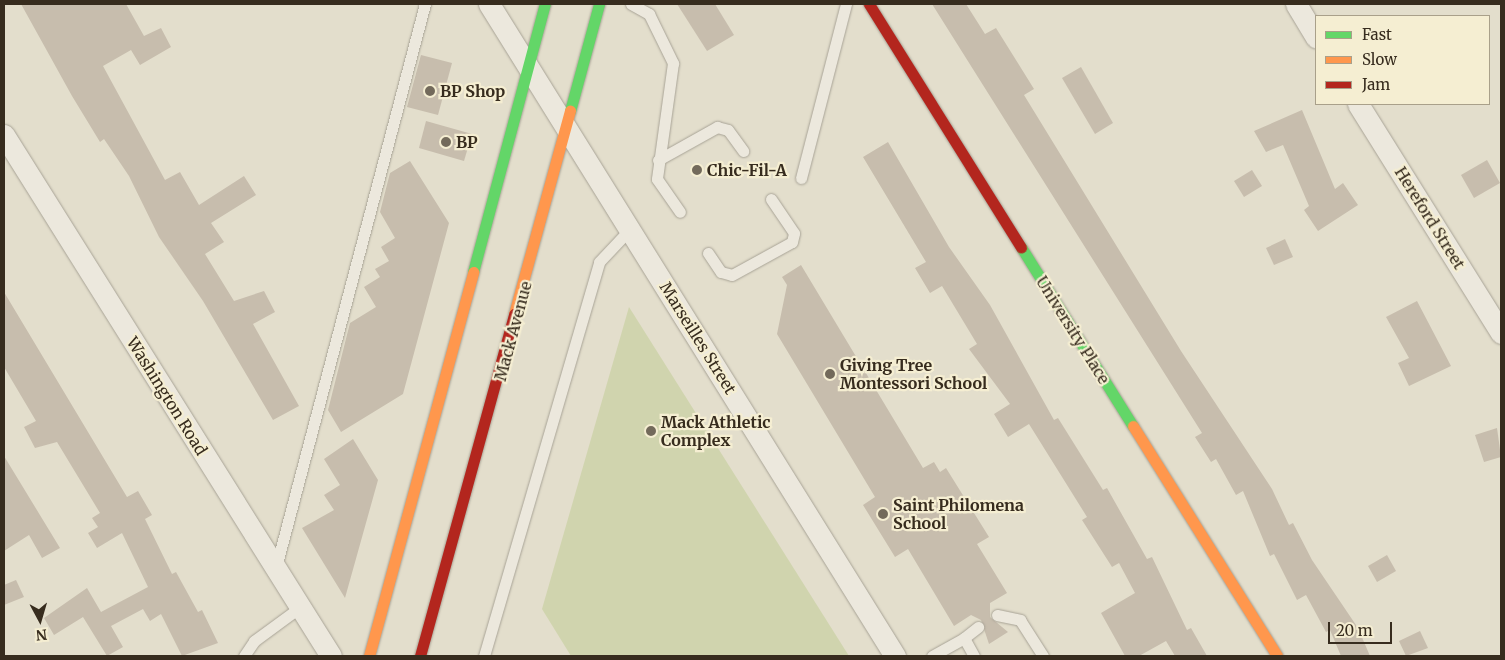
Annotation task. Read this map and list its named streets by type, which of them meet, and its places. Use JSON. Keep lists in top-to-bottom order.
{
  "streets": {
    "main road": ["University Place", "Mack Avenue"],
    "street": ["Hereford Street", "Marseilles Street", "Washington Road"]
  },
  "crossings": [
    ["Mack Avenue", "Marseilles Street"]
  ],
  "places": [
    "BP Shop",
    "BP",
    "Chic-Fil-A",
    "Giving Tree Montessori School",
    "Mack Athletic Complex",
    "Saint Philomena School"
  ],
  "legend": ["Fast", "Slow", "Jam"],
  "scale_bar": "20 m",
  "north": "bottom"
}
